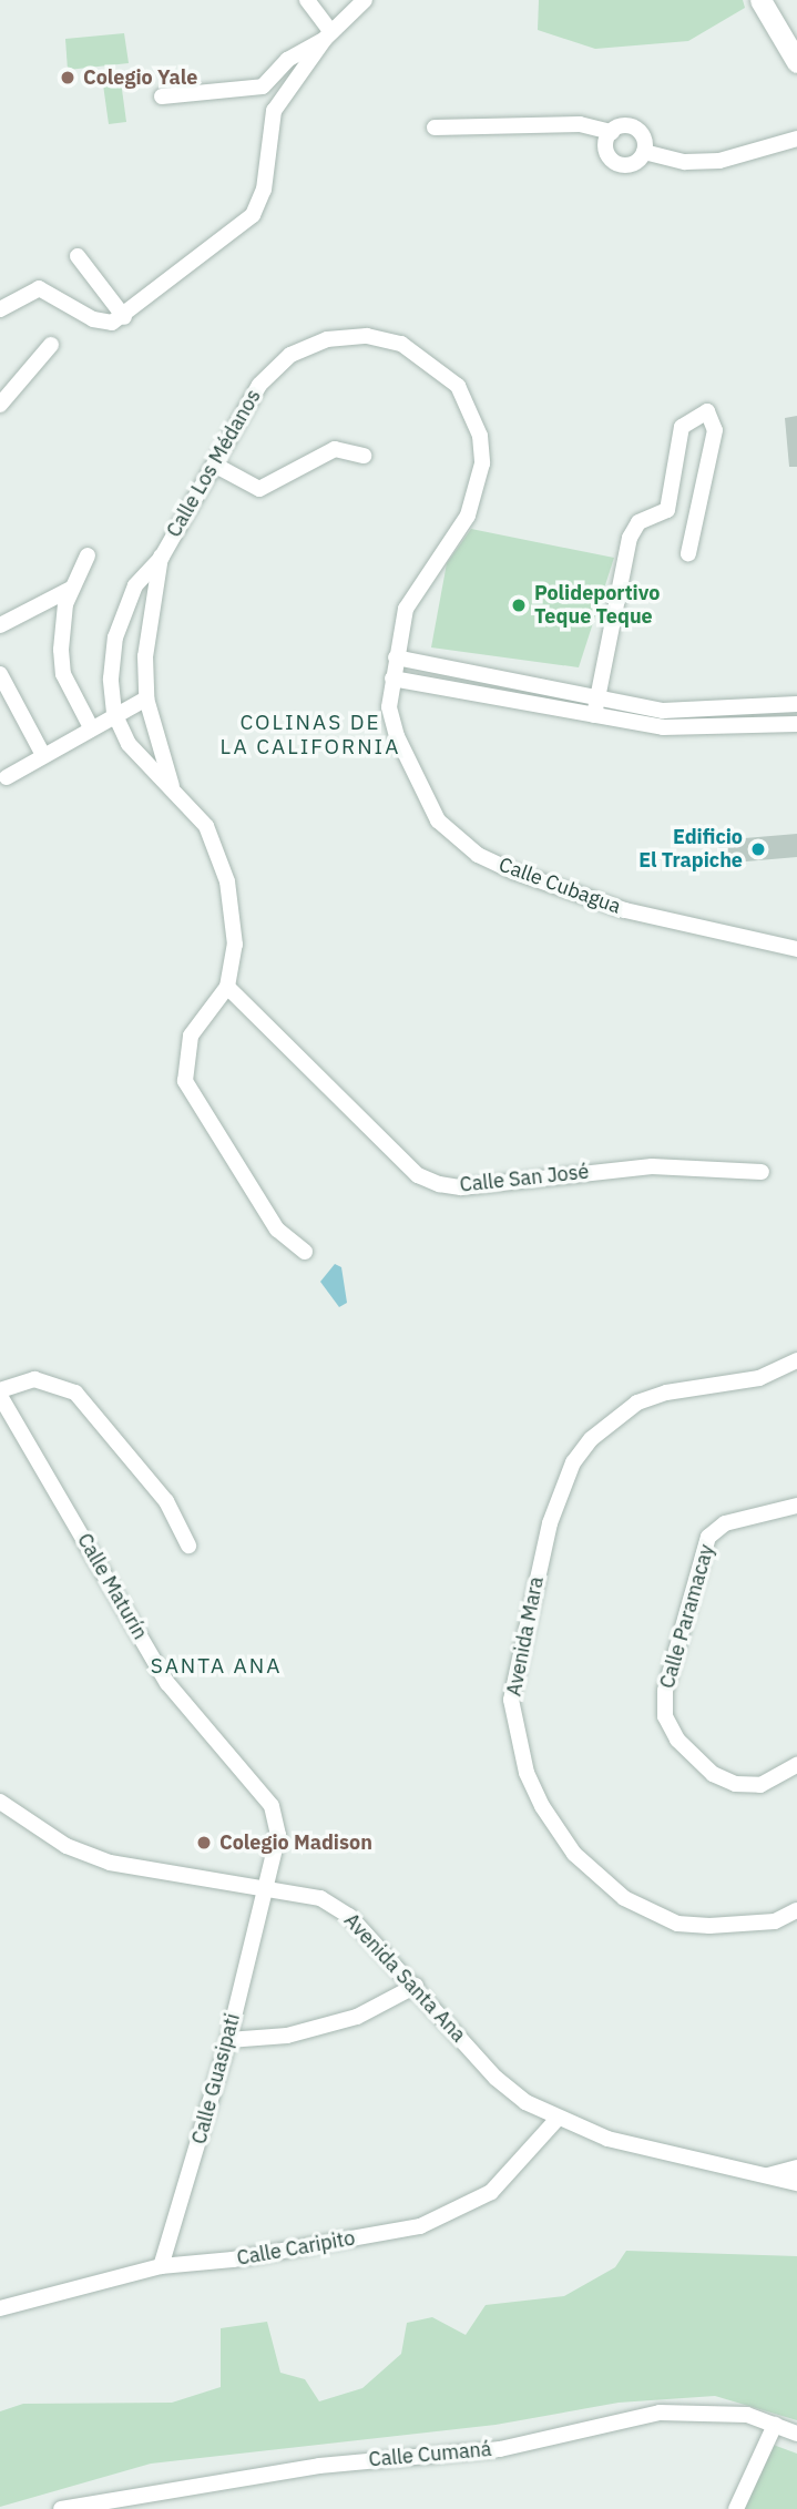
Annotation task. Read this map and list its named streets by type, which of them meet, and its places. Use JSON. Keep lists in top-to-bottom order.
{
  "streets": {
    "street": [
      "Calle Los Médanos",
      "Calle Cubagua",
      "Calle San José",
      "Calle Maturín",
      "Calle Paramacay",
      "Avenida Mara",
      "Avenida Santa Ana",
      "Calle Guasipati",
      "Calle Caripito",
      "Calle Cumaná"
    ]
  },
  "crossings": [
    ["Calle Los Médanos", "Calle Cubagua"],
    ["Calle Los Médanos", "Calle San José"],
    ["Calle Maturín", "Avenida Santa Ana"],
    ["Calle Maturín", "Calle Guasipati"],
    ["Avenida Santa Ana", "Calle Guasipati"],
    ["Avenida Santa Ana", "Calle Caripito"],
    ["Calle Guasipati", "Calle Caripito"]
  ],
  "districts": ["COLINAS DE LA CALIFORNIA", "SANTA ANA"],
  "places": [
    "Colegio Yale",
    "Polideportivo Teque Teque",
    "Edificio El Trapiche",
    "Colegio Madison"
  ]
}
